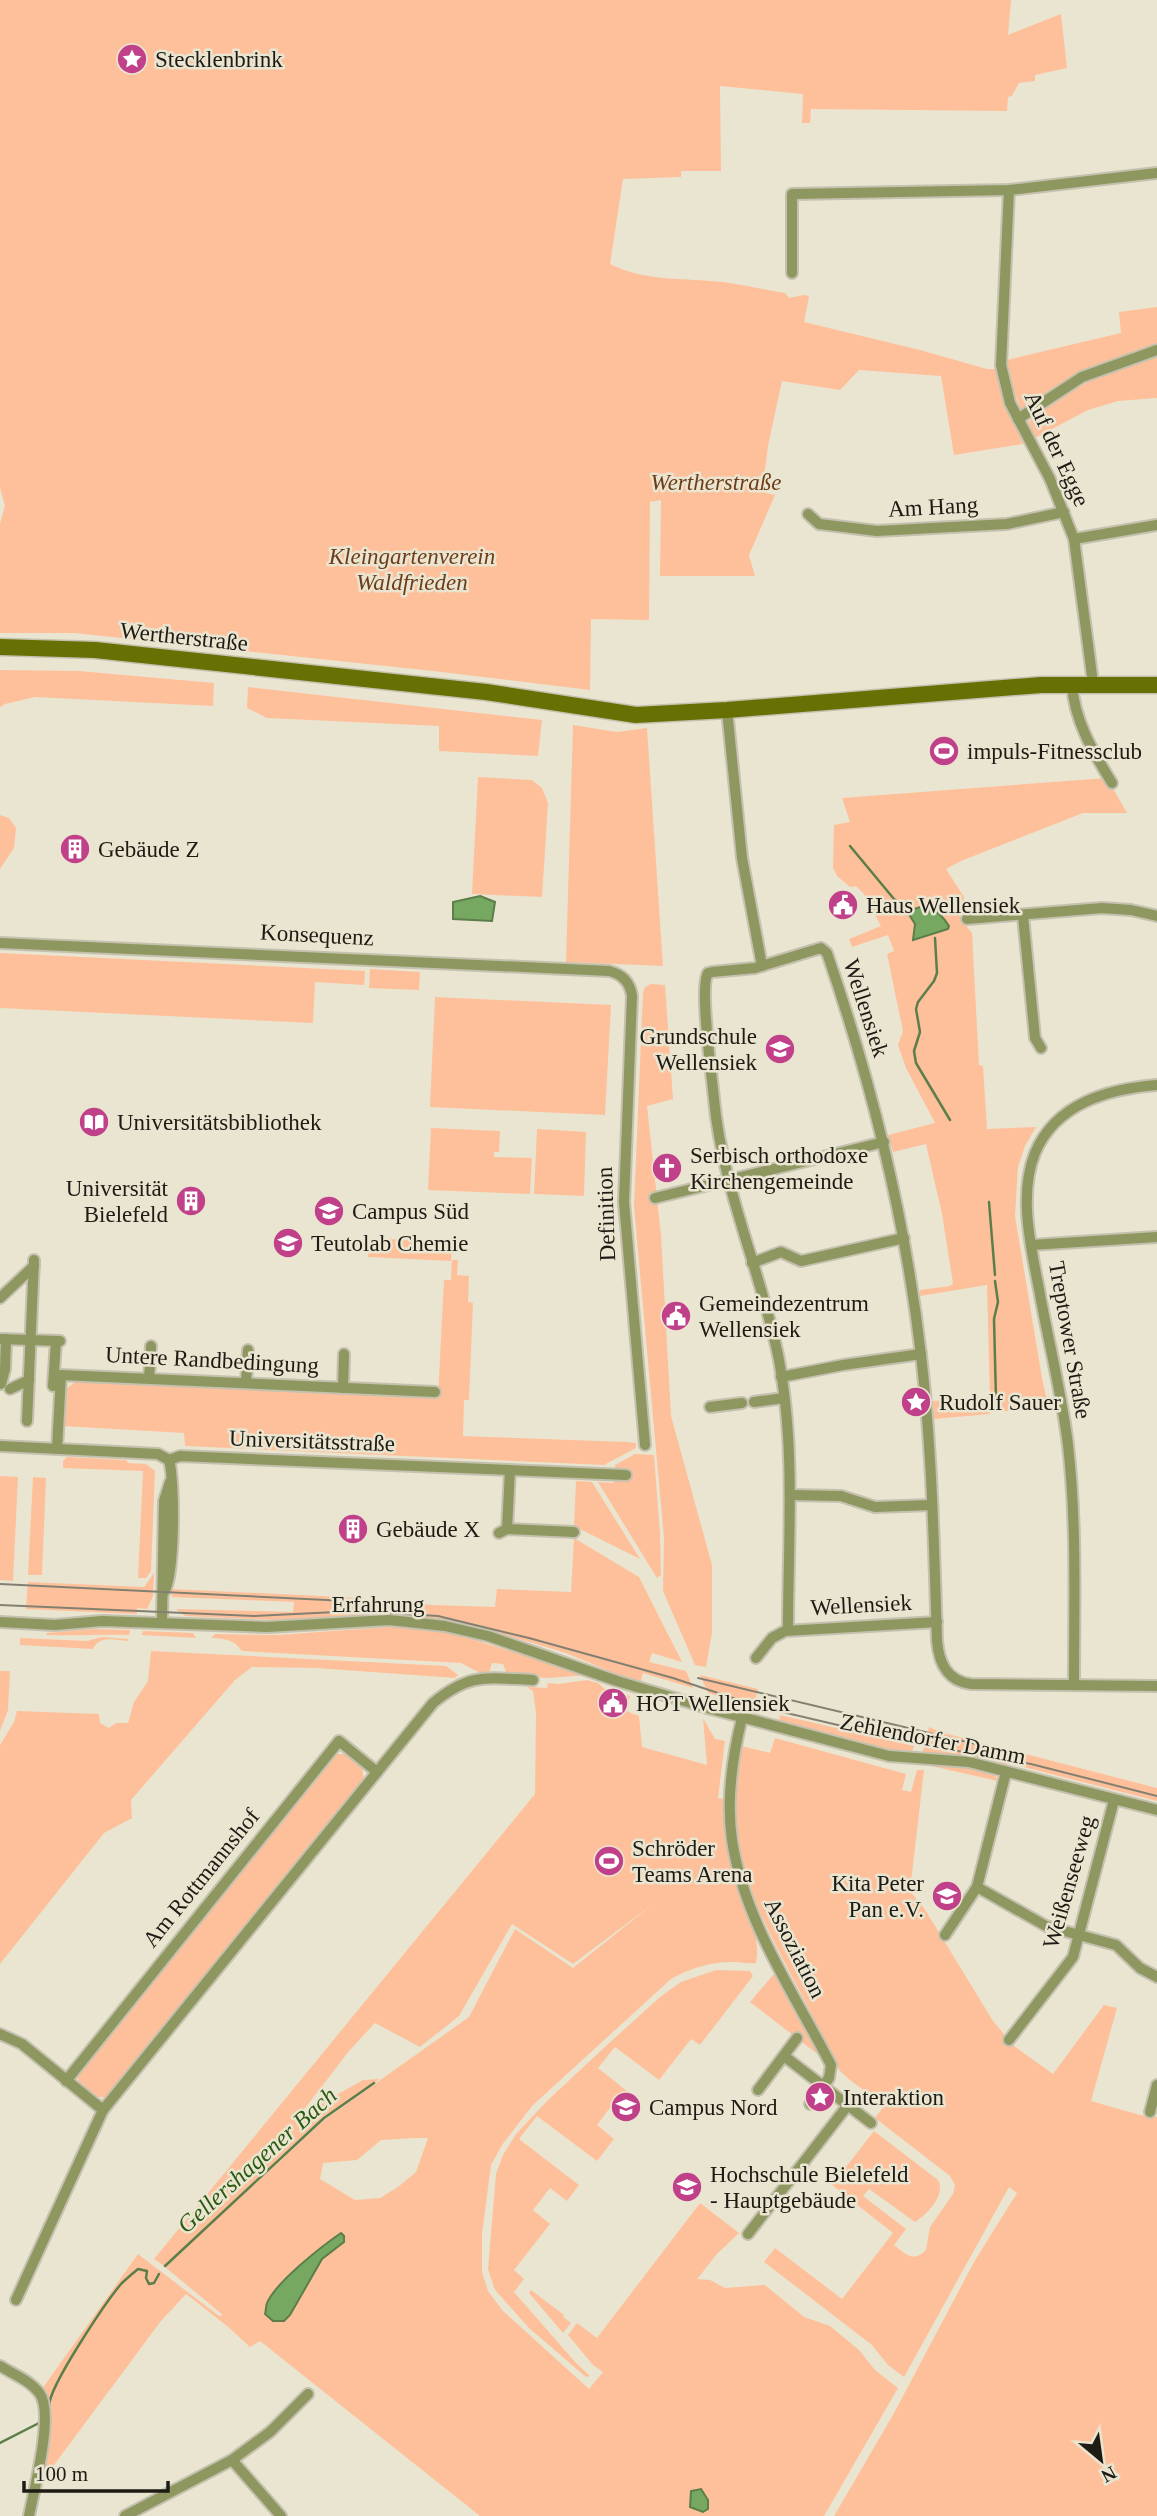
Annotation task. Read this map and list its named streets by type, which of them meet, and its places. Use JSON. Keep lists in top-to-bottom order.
{
  "streets": {
    "main road": ["Wertherstraße"],
    "street": [
      "Auf der Egge",
      "Am Hang",
      "Konsequenz",
      "Wellensiek",
      "Definition",
      "Treptower Straße",
      "Untere Randbedingung",
      "Universitätsstraße",
      "Erfahrung",
      "Zehlendorfer Damm",
      "Am Rottmannshof",
      "Weißenseeweg",
      "Assoziation"
    ]
  },
  "crossings": [
    ["Auf der Egge", "Am Hang"],
    ["Auf der Egge", "Wertherstraße"],
    ["Konsequenz", "Definition"],
    ["Wellensiek", "Treptower Straße"],
    ["Erfahrung", "Zehlendorfer Damm"],
    ["Erfahrung", "Assoziation"],
    ["Zehlendorfer Damm", "Weißenseeweg"],
    ["Zehlendorfer Damm", "Assoziation"]
  ],
  "water": ["Gellershagener Bach"],
  "parks": ["Wertherstraße", "Kleingartenverein Waldfrieden"],
  "places": {
    "place": ["Stecklenbrink", "Rudolf Sauer", "Interaktion"],
    "sports": ["impuls-Fitnessclub", "Schröder Teams Arena"],
    "building": ["Gebäude Z", "Universität Bielefeld", "Gebäude X"],
    "public building": ["Haus Wellensiek", "Gemeindezentrum Wellensiek", "HOT Wellensiek"],
    "school or university": [
      "Grundschule Wellensiek",
      "Campus Süd",
      "Teutolab Chemie",
      "Kita Peter Pan e.V.",
      "Campus Nord",
      "Hochschule Bielefeld - Hauptgebäude"
    ],
    "library": ["Universitätsbibliothek"],
    "church": ["Serbisch orthodoxe Kirchengemeinde"]
  },
  "scale_bar": "100 m",
  "north": "bottom right"
}
